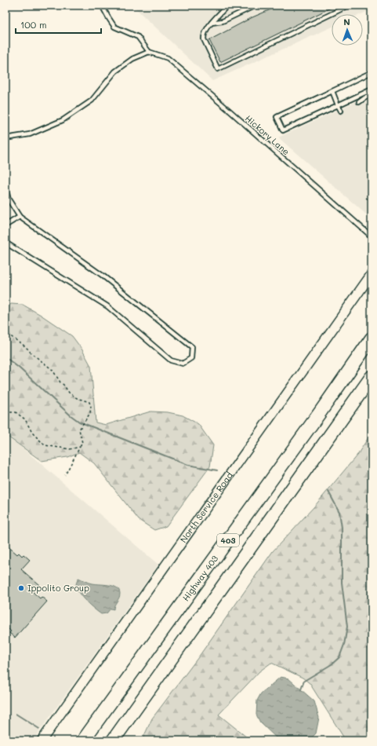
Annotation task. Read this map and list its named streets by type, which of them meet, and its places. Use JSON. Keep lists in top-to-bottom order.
{
  "streets": {
    "highway": ["403", "Highway 403"],
    "street": ["North Service Road"],
    "lane": ["Hickory Lane"]
  },
  "places": ["Ippolito Group"],
  "scale_bar": "100 m",
  "north": "top"
}
